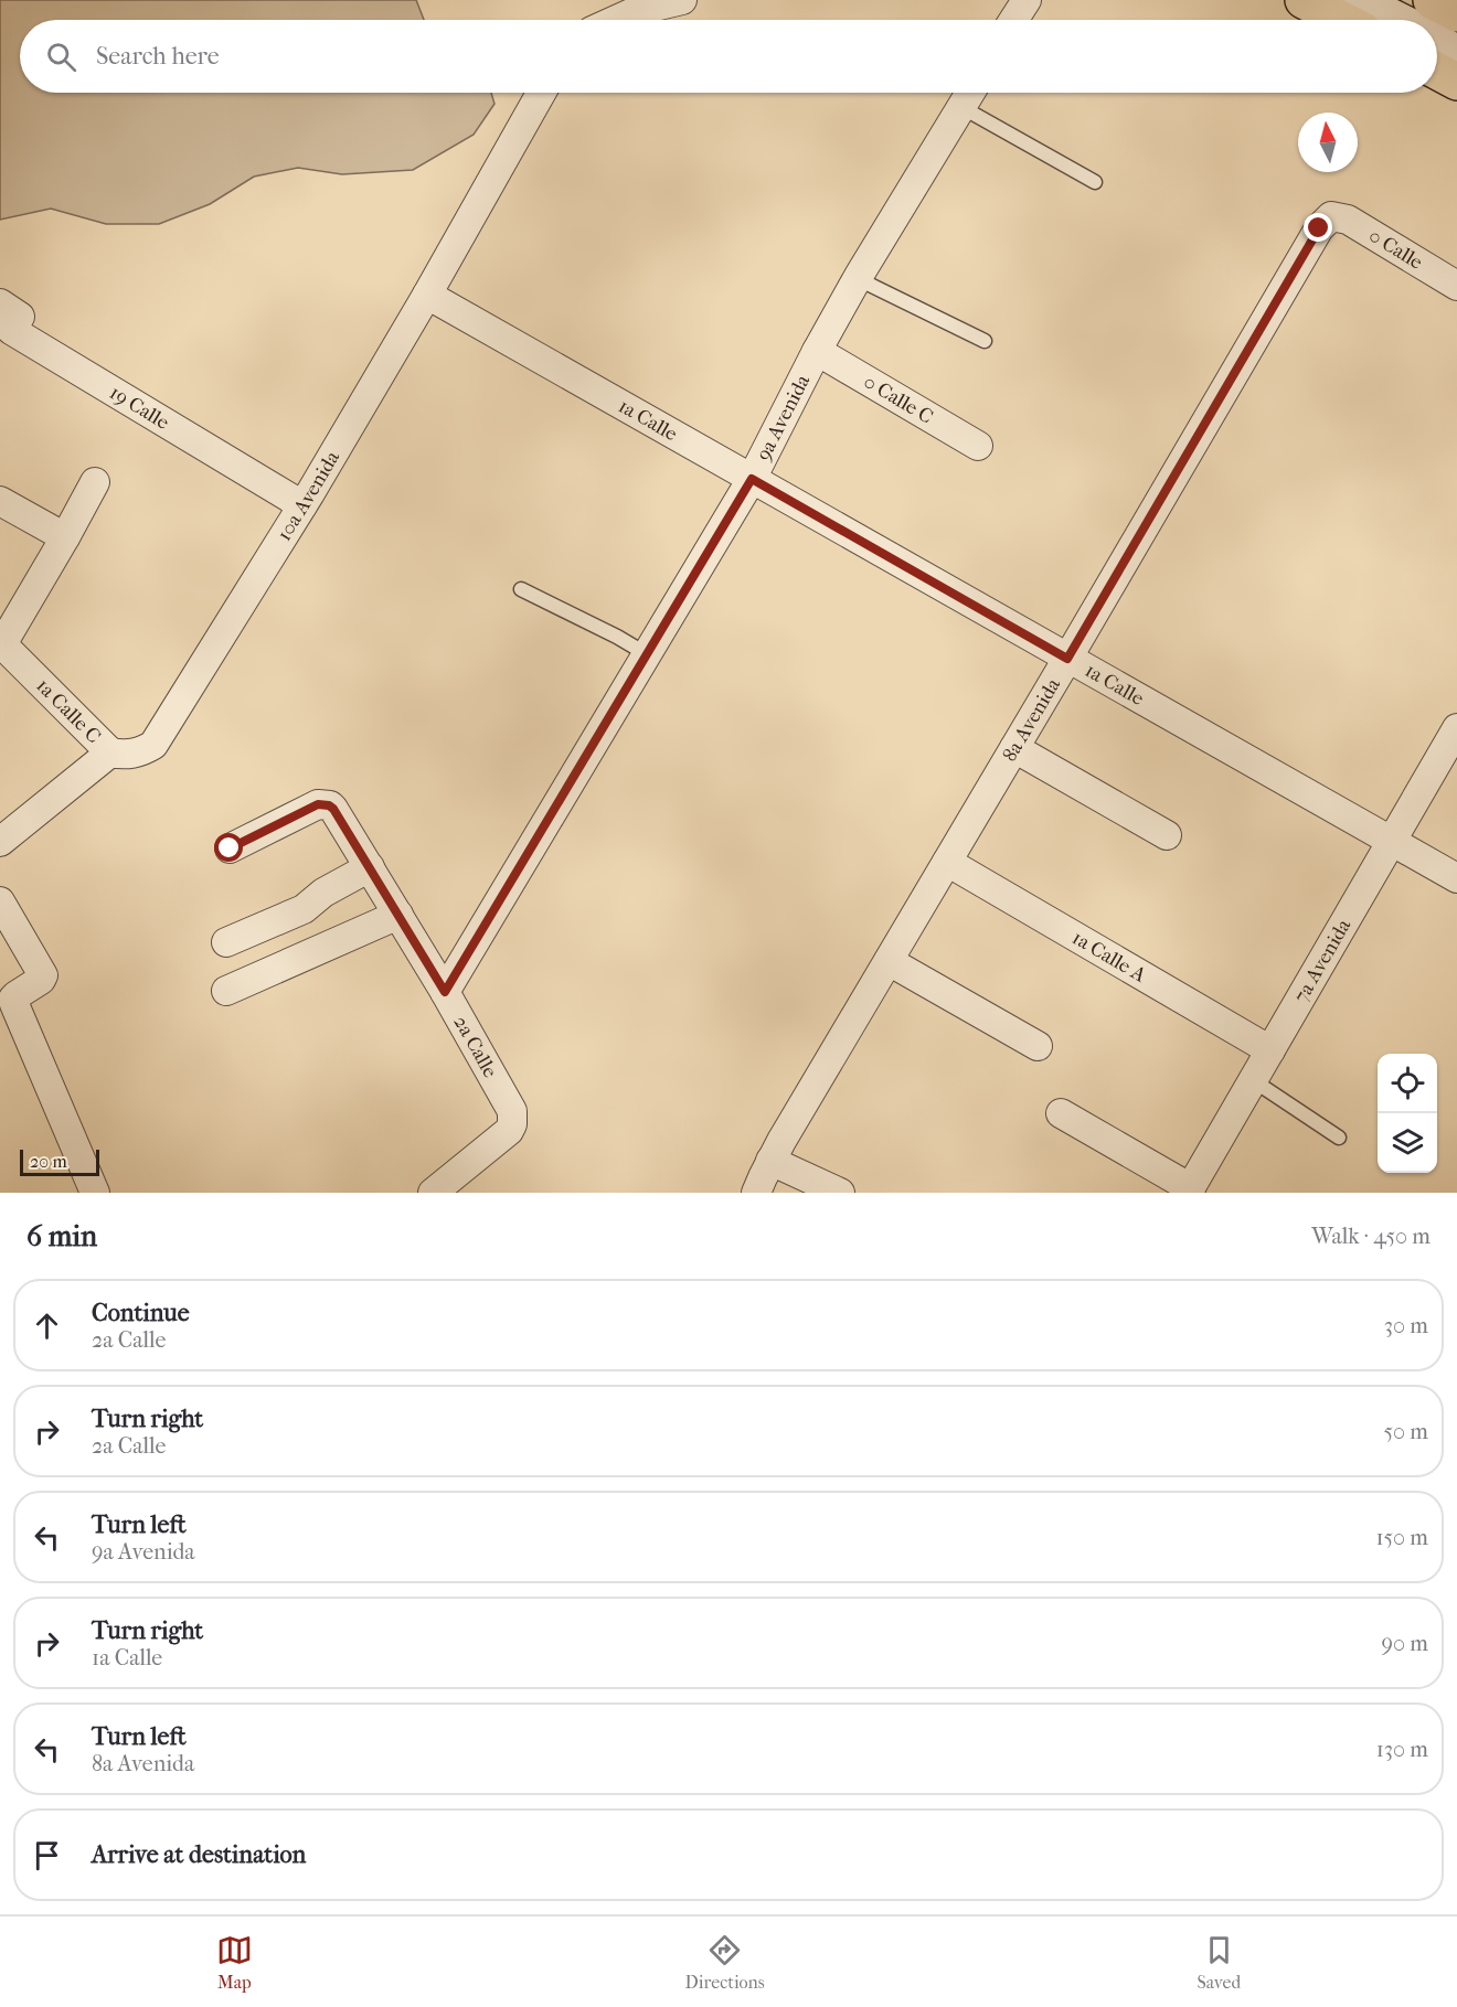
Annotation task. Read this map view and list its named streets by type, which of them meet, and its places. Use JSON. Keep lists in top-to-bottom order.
{
  "streets": {
    "street": [
      "0 Calle",
      "0 Calle C",
      "19 Calle",
      "9a Avenida",
      "1a Calle",
      "10a Avenida",
      "1a Calle C",
      "8a Avenida",
      "1a Calle A",
      "7a Avenida",
      "2a Calle"
    ]
  },
  "crossings": [
    ["0 Calle", "8a Avenida"],
    ["0 Calle C", "9a Avenida"],
    ["19 Calle", "10a Avenida"],
    ["9a Avenida", "1a Calle"],
    ["9a Avenida", "2a Calle"],
    ["1a Calle", "10a Avenida"],
    ["1a Calle", "8a Avenida"],
    ["1a Calle", "7a Avenida"],
    ["10a Avenida", "1a Calle C"],
    ["8a Avenida", "1a Calle A"],
    ["1a Calle A", "7a Avenida"]
  ],
  "scale_bar": "20 m",
  "north": "top",
  "page": {
    "search": "Search here",
    "scale": "20 m",
    "heading": ["6 min", "Walk · 450 m"],
    "list": [
      ["Continue", "2a Calle", "30 m"],
      ["Turn right", "2a Calle", "50 m"],
      ["Turn left", "9a Avenida", "150 m"],
      ["Turn right", "1a Calle", "90 m"],
      ["Turn left", "8a Avenida", "130 m"],
      "Arrive at destination"
    ],
    "nav": ["Map", "Directions", "Saved"]
  }
}
